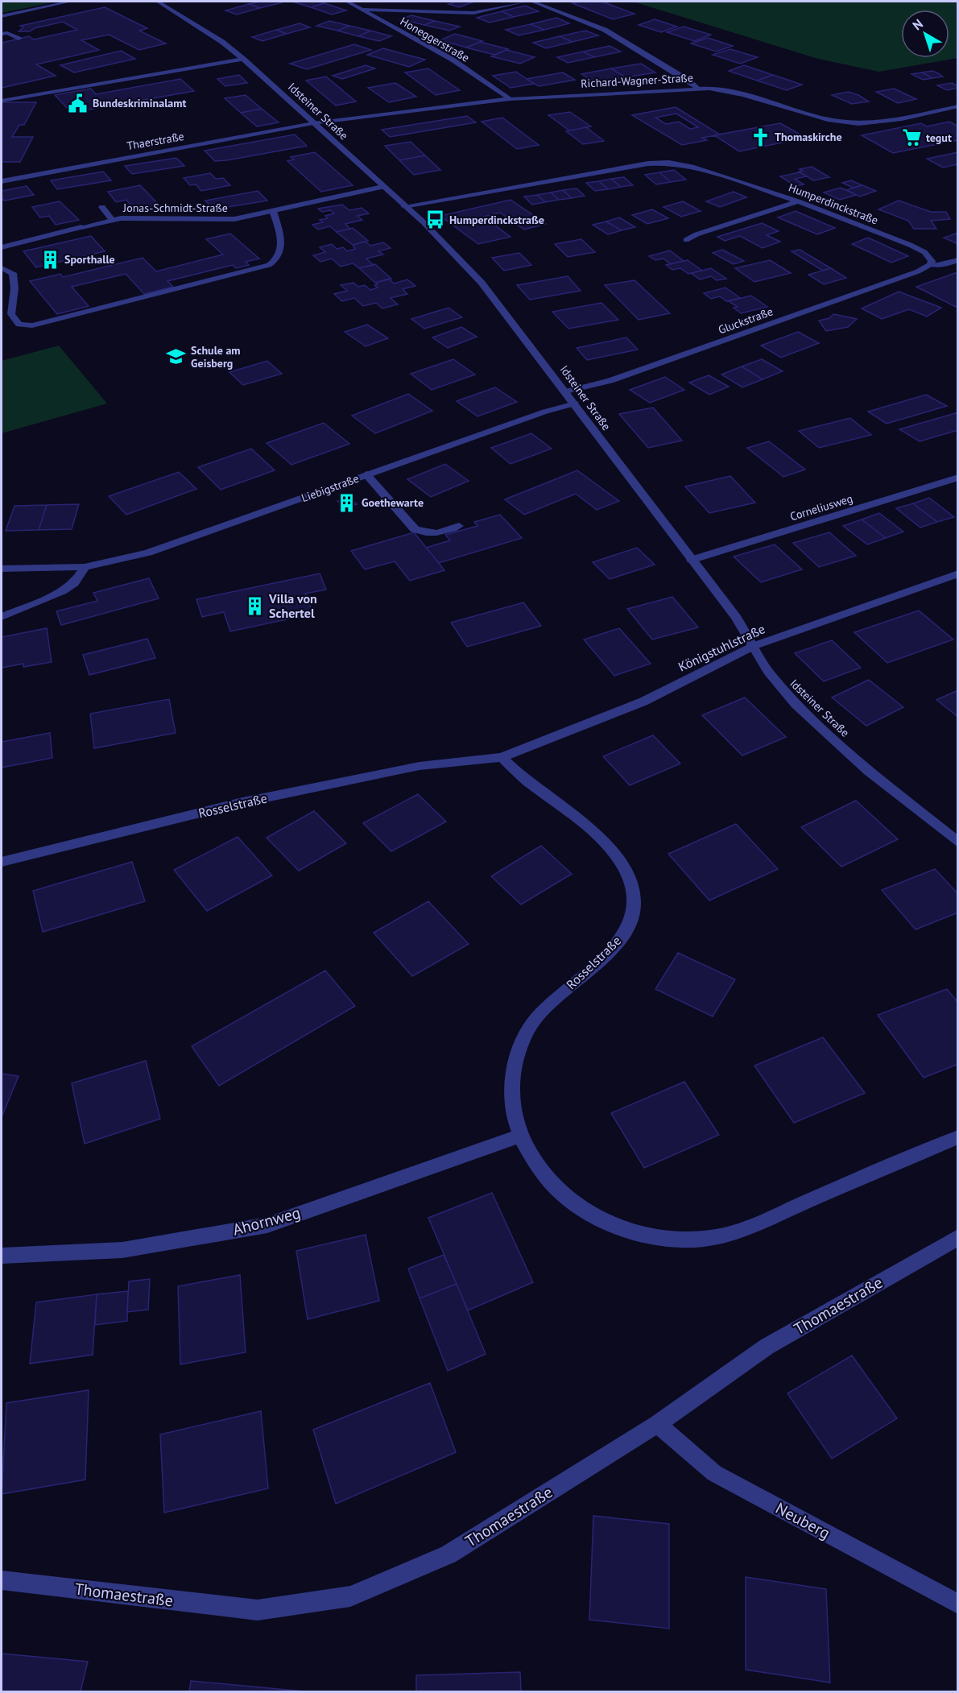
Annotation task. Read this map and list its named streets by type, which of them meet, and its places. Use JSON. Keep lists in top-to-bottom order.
{
  "streets": {
    "street": [
      "Honeggerstraße",
      "Richard-Wagner-Straße",
      "Idsteiner Straße",
      "Thaerstraße",
      "Humperdinckstraße",
      "Jonas-Schmidt-Straße",
      "Gluckstraße",
      "Liebigstraße",
      "Corneliusweg",
      "Königstuhlstraße",
      "Rosselstraße",
      "Ahornweg",
      "Thomaestraße",
      "Neuberg"
    ]
  },
  "crossings": [
    ["Honeggerstraße", "Richard-Wagner-Straße"],
    ["Richard-Wagner-Straße", "Idsteiner Straße"],
    ["Richard-Wagner-Straße", "Thaerstraße"],
    ["Idsteiner Straße", "Thaerstraße"],
    ["Idsteiner Straße", "Humperdinckstraße"],
    ["Idsteiner Straße", "Jonas-Schmidt-Straße"],
    ["Idsteiner Straße", "Gluckstraße"],
    ["Idsteiner Straße", "Liebigstraße"],
    ["Idsteiner Straße", "Corneliusweg"],
    ["Idsteiner Straße", "Königstuhlstraße"],
    ["Humperdinckstraße", "Gluckstraße"],
    ["Königstuhlstraße", "Rosselstraße"],
    ["Rosselstraße", "Ahornweg"],
    ["Thomaestraße", "Neuberg"]
  ],
  "places": {
    "public building": ["Bundeskriminalamt"],
    "church": ["Thomaskirche"],
    "supermarket": ["tegut"],
    "bus stop": ["Humperdinckstraße"],
    "building": ["Sporthalle", "Goethewarte", "Villa von Schertel"],
    "school or university": ["Schule am Geisberg"]
  },
  "north": "top left"
}
